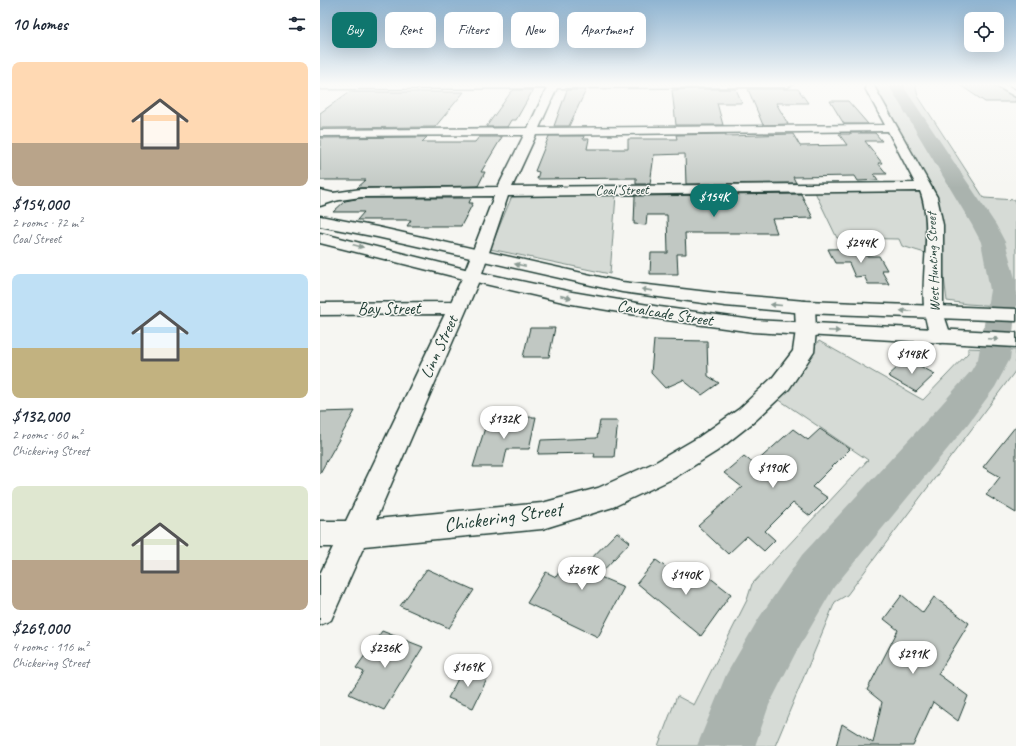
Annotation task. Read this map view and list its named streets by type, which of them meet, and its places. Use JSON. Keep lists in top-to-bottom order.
{
  "streets": {
    "street": [
      "Coal Street",
      "West Hunting Street",
      "Bay Street",
      "Cavalcade Street",
      "Linn Street",
      "Chickering Street"
    ]
  },
  "crossings": [
    ["Coal Street", "West Hunting Street"],
    ["Coal Street", "Linn Street"],
    ["West Hunting Street", "Cavalcade Street"],
    ["Bay Street", "Linn Street"],
    ["Cavalcade Street", "Linn Street"],
    ["Cavalcade Street", "Chickering Street"],
    ["Linn Street", "Chickering Street"]
  ],
  "page": {
    "heading": "10 homes",
    "chip": [
      "Buy",
      "Rent",
      "Filters",
      "New",
      "Apartment"
    ],
    "list": [
      {
        "name": "$154,000",
        "note": "2 rooms · 72 m² · Coal Street"
      },
      {
        "name": "$132,000",
        "note": "2 rooms · 60 m² · Chickering Street"
      },
      {
        "name": "$269,000",
        "note": "4 rooms · 116 m² · Chickering Street"
      }
    ],
    "price": [
      "$154K",
      "$244K",
      "$148K",
      "$132K",
      "$190K",
      "$269K",
      "$140K",
      "$236K",
      "$291K",
      "$169K"
    ]
  }
}
